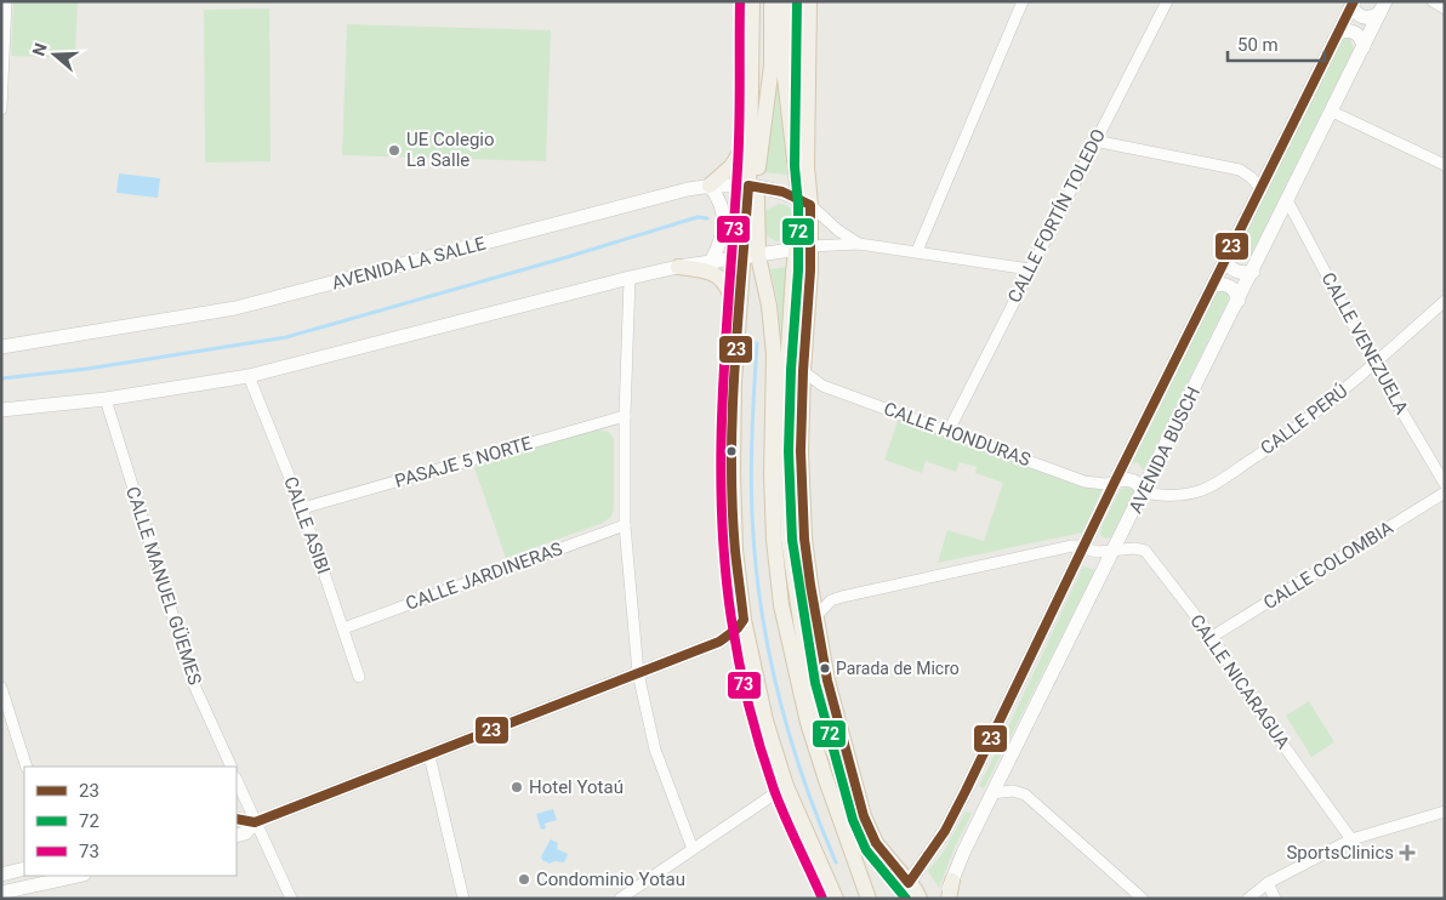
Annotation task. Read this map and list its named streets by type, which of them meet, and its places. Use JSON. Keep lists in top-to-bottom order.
{
  "streets": {
    "main road": ["AVENIDA LA SALLE", "AVENIDA BUSCH"],
    "street": [
      "CALLE FORTÍN TOLEDO",
      "CALLE VENEZUELA",
      "CALLE PERÚ",
      "CALLE HONDURAS",
      "PASAJE 5 NORTE",
      "CALLE ASIBI",
      "CALLE COLOMBIA",
      "CALLE JARDINERAS",
      "CALLE MANUEL GÜEMES",
      "CALLE NICARAGUA"
    ]
  },
  "crossings": [
    ["CALLE FORTÍN TOLEDO", "CALLE HONDURAS"],
    ["CALLE VENEZUELA", "CALLE PERÚ"],
    ["CALLE VENEZUELA", "AVENIDA BUSCH"],
    ["CALLE PERÚ", "AVENIDA BUSCH"],
    ["CALLE HONDURAS", "AVENIDA BUSCH"],
    ["AVENIDA BUSCH", "CALLE NICARAGUA"],
    ["PASAJE 5 NORTE", "CALLE ASIBI"],
    ["CALLE ASIBI", "CALLE JARDINERAS"],
    ["CALLE COLOMBIA", "CALLE NICARAGUA"]
  ],
  "places": {
    "other": [
      "UE Colegio La Salle",
      "Parada de Micro",
      "Hotel Yotaú",
      "Condominio Yotau"
    ],
    "health": ["SportsClinics"]
  },
  "lines": ["transit line 23", "transit line 72", "transit line 73"],
  "legend": ["23", "72", "73"],
  "scale_bar": "50 m",
  "north": "left"
}
